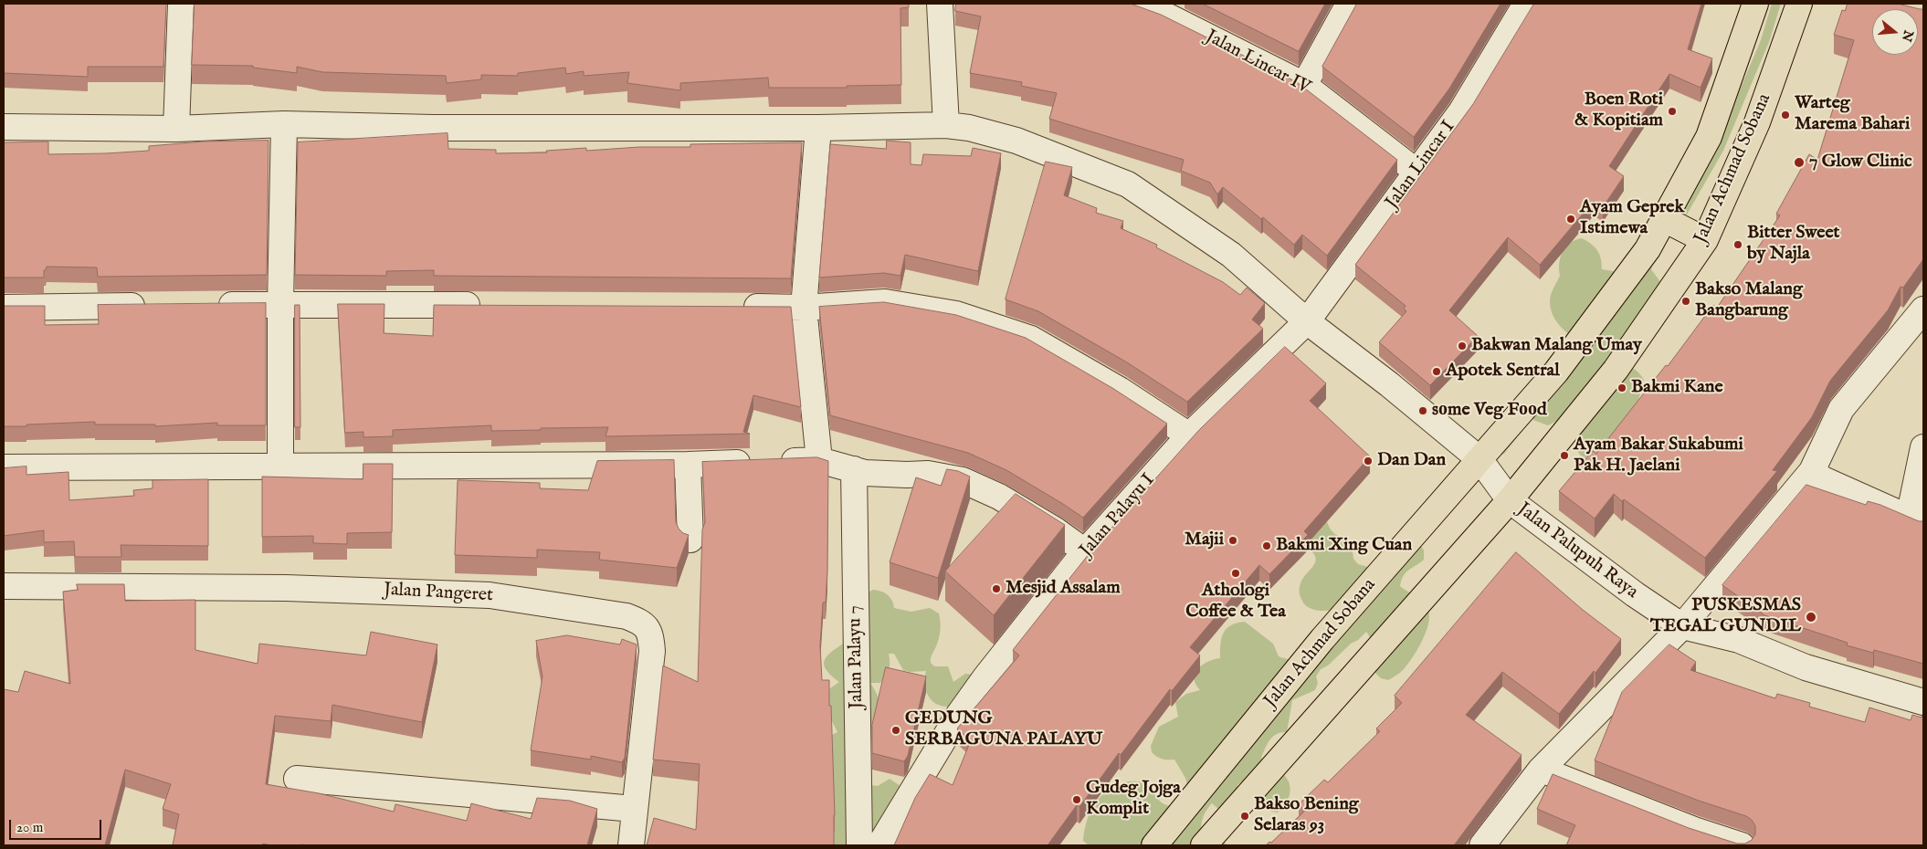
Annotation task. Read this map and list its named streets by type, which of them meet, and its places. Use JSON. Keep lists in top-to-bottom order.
{
  "streets": {
    "main road": ["Jalan Achmad Sobana"],
    "street": [
      "Jalan Lincar IV",
      "Jalan Lincar I",
      "Jalan Palayu I",
      "Jalan Palupuh Raya",
      "Jalan Pangeret",
      "Jalan Palayu 7"
    ]
  },
  "crossings": [
    ["Jalan Lincar IV", "Jalan Lincar I"],
    ["Jalan Lincar I", "Jalan Palayu I"],
    ["Jalan Lincar I", "Jalan Palupuh Raya"],
    ["Jalan Achmad Sobana", "Jalan Palupuh Raya"],
    ["Jalan Palayu I", "Jalan Palupuh Raya"]
  ],
  "places": [
    "Boen Roti & Kopitiam",
    "Warteg Marema Bahari",
    "7 Glow Clinic",
    "Ayam Geprek Istimewa",
    "Bitter Sweet by Najla",
    "Bakso Malang Bangbarung",
    "Bakwan Malang Umay",
    "Apotek Sentral",
    "Bakmi Kane",
    "sоme Veg Fооd",
    "Ayam Bakar Sukabumi Pak H. Jaelani",
    "Dan Dan",
    "Majii",
    "Bakmi Xing Cuan",
    "Athologi Coffee & Tea",
    "Mesjid Assalam",
    "PUSKESMAS TEGAL GUNDIL",
    "GEDUNG SERBAGUNA PALAYU",
    "Gudeg Jojga Komplit",
    "Bakso Bening Selaras 93"
  ],
  "scale_bar": "20 m",
  "north": "right"
}
